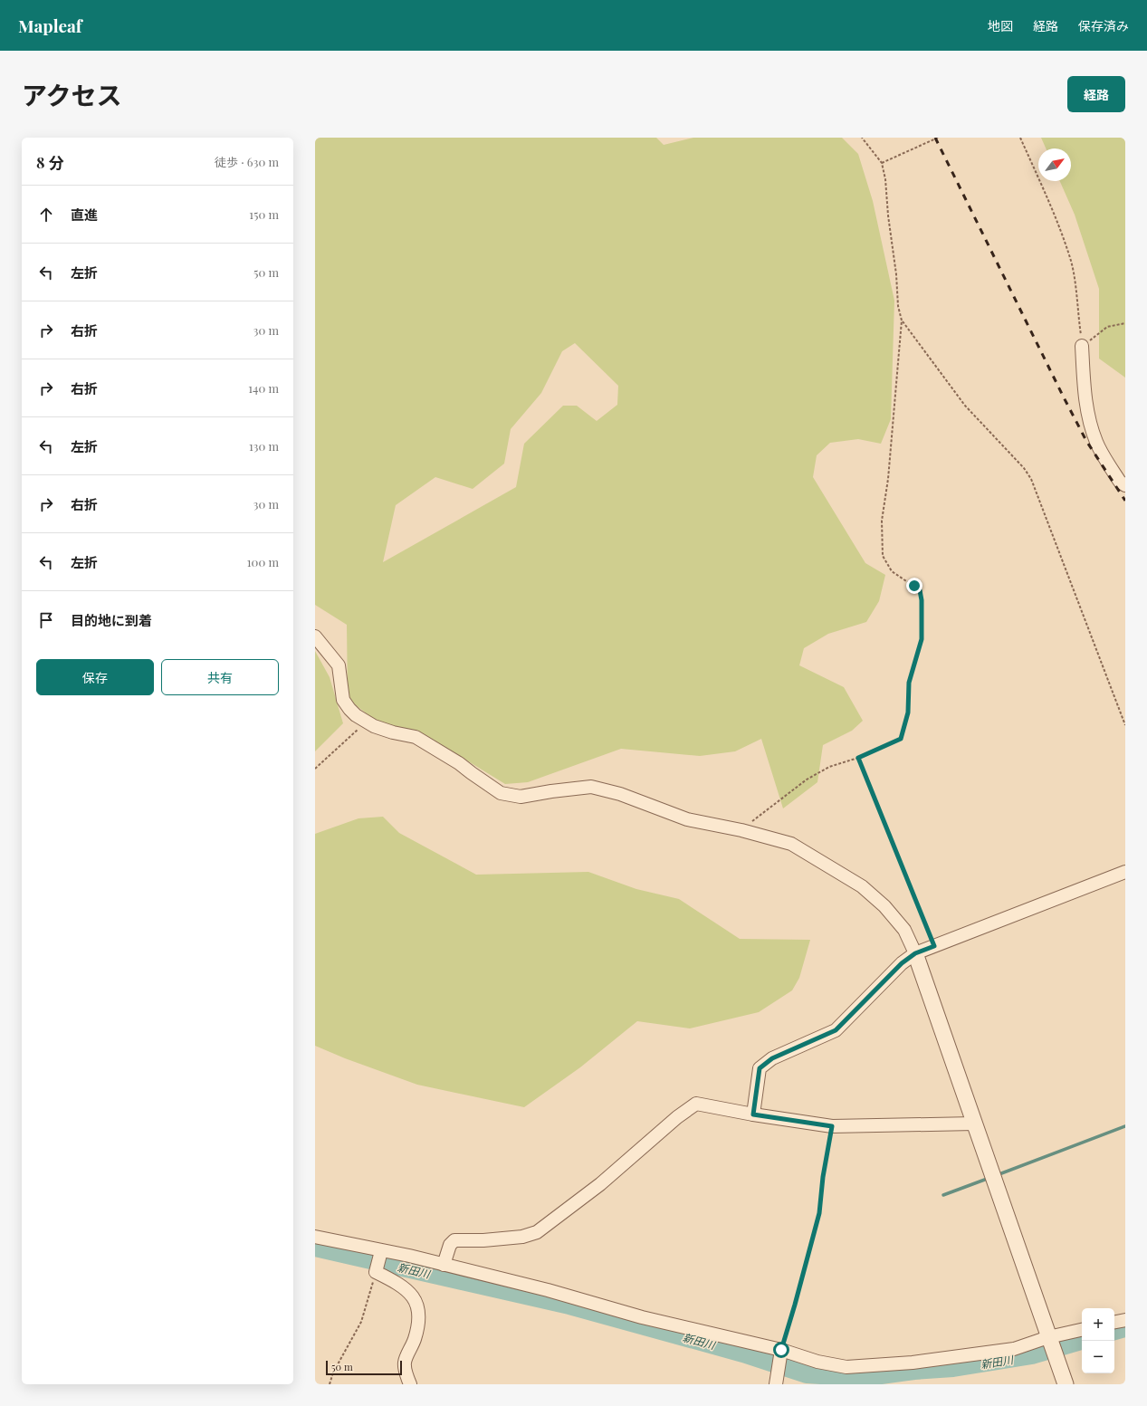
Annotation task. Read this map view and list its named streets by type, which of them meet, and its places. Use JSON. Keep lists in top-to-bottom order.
{
  "water": ["新田川"],
  "scale_bar": "50 m",
  "north": "top right",
  "page": {
    "header": "Mapleaf",
    "nav": ["地図", "経路", "保存済み"],
    "title": "アクセス",
    "buttons": [
      "経路",
      ["保存", "共有"]
    ],
    "heading": ["8 分", "徒歩 · 630 m"],
    "list": [
      ["直進", "150 m"],
      ["左折", "50 m"],
      ["右折", "30 m"],
      ["右折", "140 m"],
      ["左折", "130 m"],
      ["右折", "30 m"],
      ["左折", "100 m"],
      "目的地に到着"
    ],
    "map_buttons": ["+", "−"],
    "scale": "50 m"
  }
}
